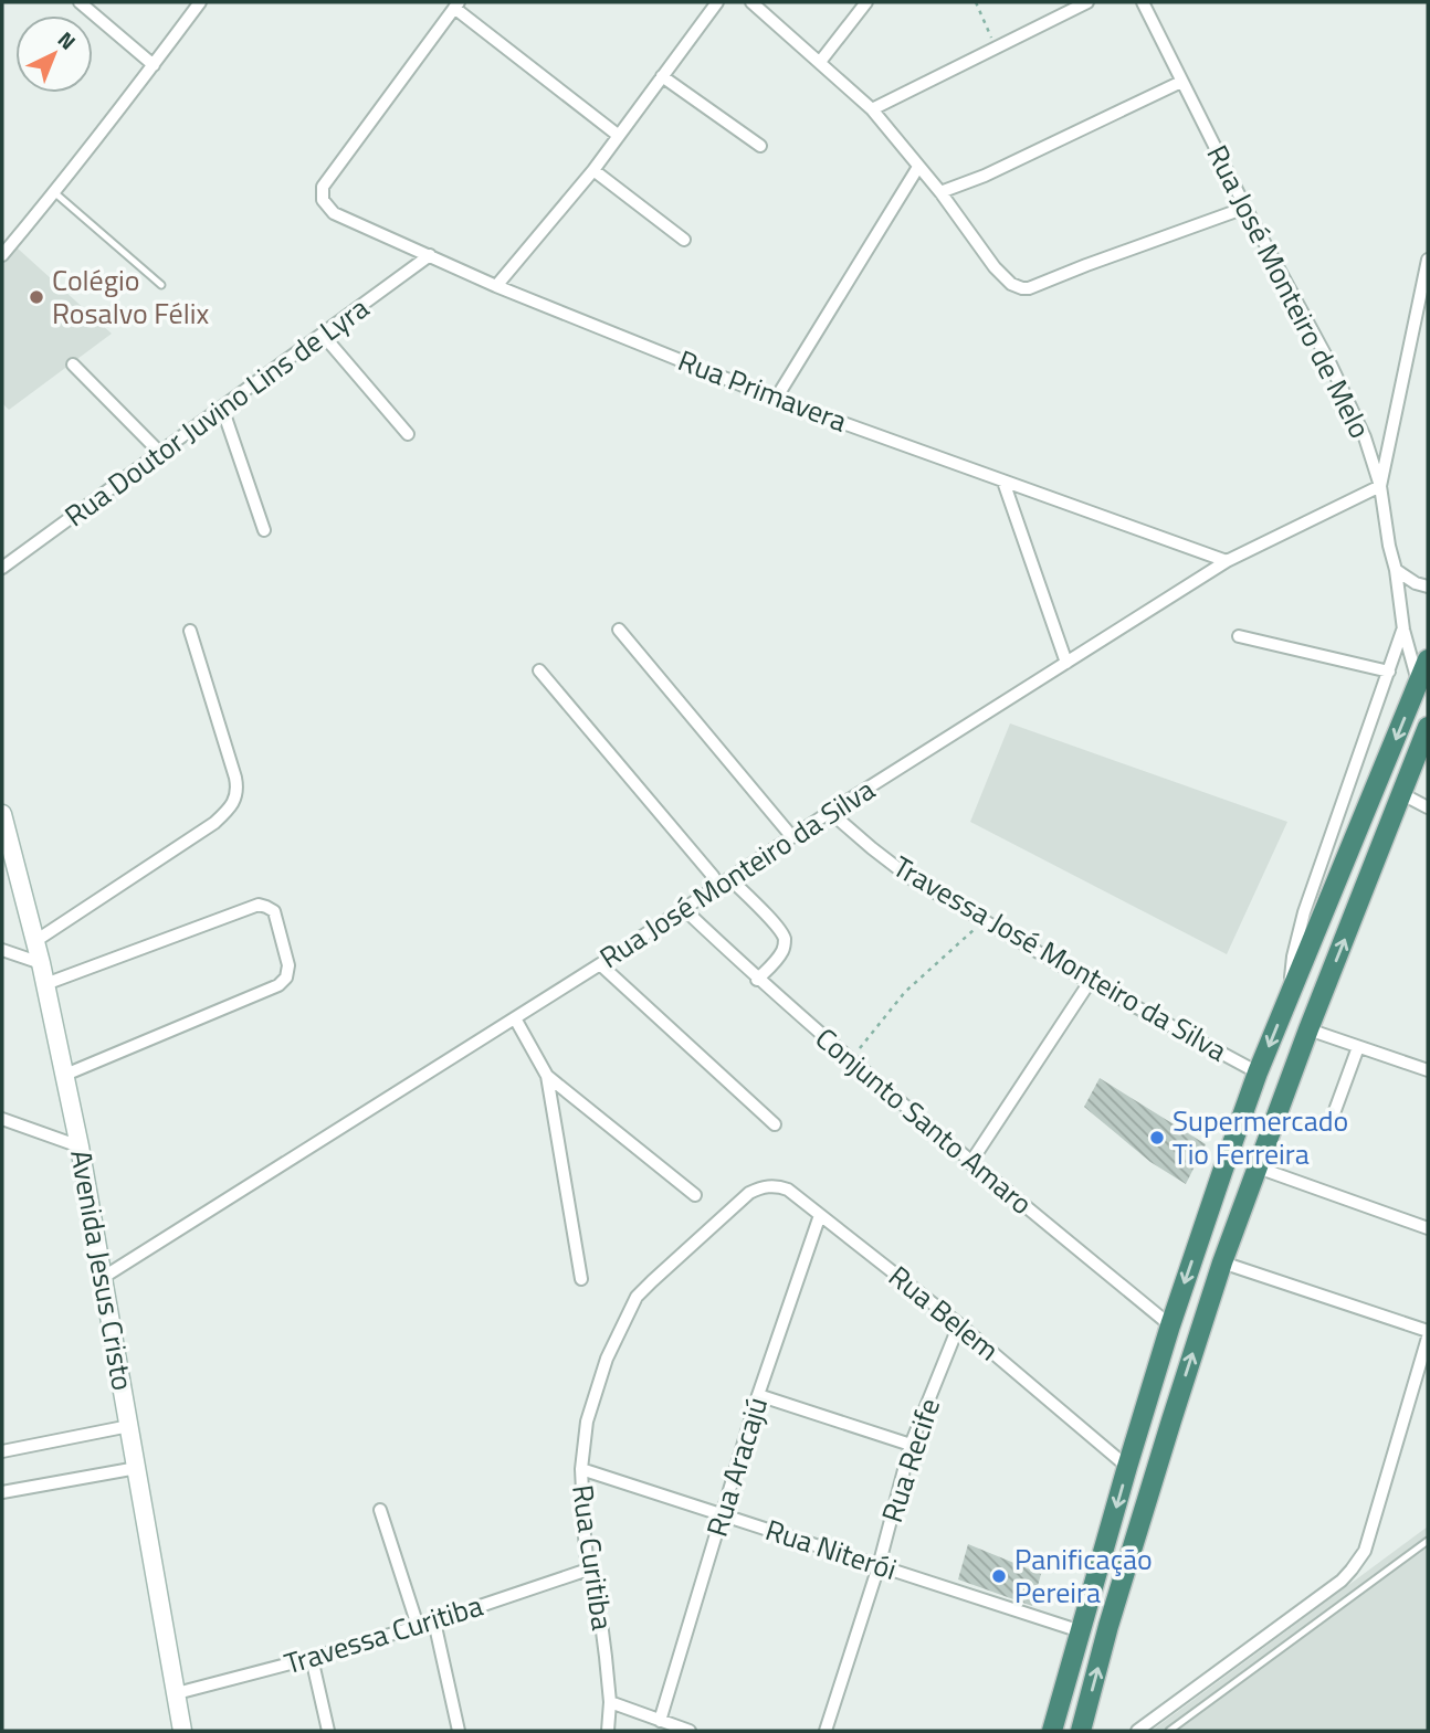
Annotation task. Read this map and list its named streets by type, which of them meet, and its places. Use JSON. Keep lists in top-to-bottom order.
{
  "streets": {
    "main road": ["Avenida Jesus Cristo"],
    "street": [
      "Rua José Monteiro de Melo",
      "Rua Primavera",
      "Rua Doutor Juvino Lins de Lyra",
      "Rua José Monteiro da Silva",
      "Travessa José Monteiro da Silva",
      "Conjunto Santo Amaro",
      "Rua Belem",
      "Rua Recife",
      "Rua Aracajú",
      "Rua Niterói",
      "Rua Curitiba",
      "Travessa Curitiba"
    ]
  },
  "crossings": [
    ["Rua José Monteiro de Melo", "Rua José Monteiro da Silva"],
    ["Rua Primavera", "Rua Doutor Juvino Lins de Lyra"],
    ["Rua Primavera", "Rua José Monteiro da Silva"],
    ["Rua José Monteiro da Silva", "Travessa José Monteiro da Silva"],
    ["Rua José Monteiro da Silva", "Conjunto Santo Amaro"],
    ["Rua José Monteiro da Silva", "Avenida Jesus Cristo"],
    ["Avenida Jesus Cristo", "Travessa Curitiba"],
    ["Rua Belem", "Rua Recife"],
    ["Rua Belem", "Rua Aracajú"],
    ["Rua Belem", "Rua Curitiba"],
    ["Rua Recife", "Rua Niterói"],
    ["Rua Aracajú", "Rua Niterói"],
    ["Rua Niterói", "Rua Curitiba"],
    ["Rua Curitiba", "Travessa Curitiba"]
  ],
  "places": ["Colégio Rosalvo Félix", "Supermercado Tio Ferreira", "Panificação Pereira"],
  "north": "top right"
}
